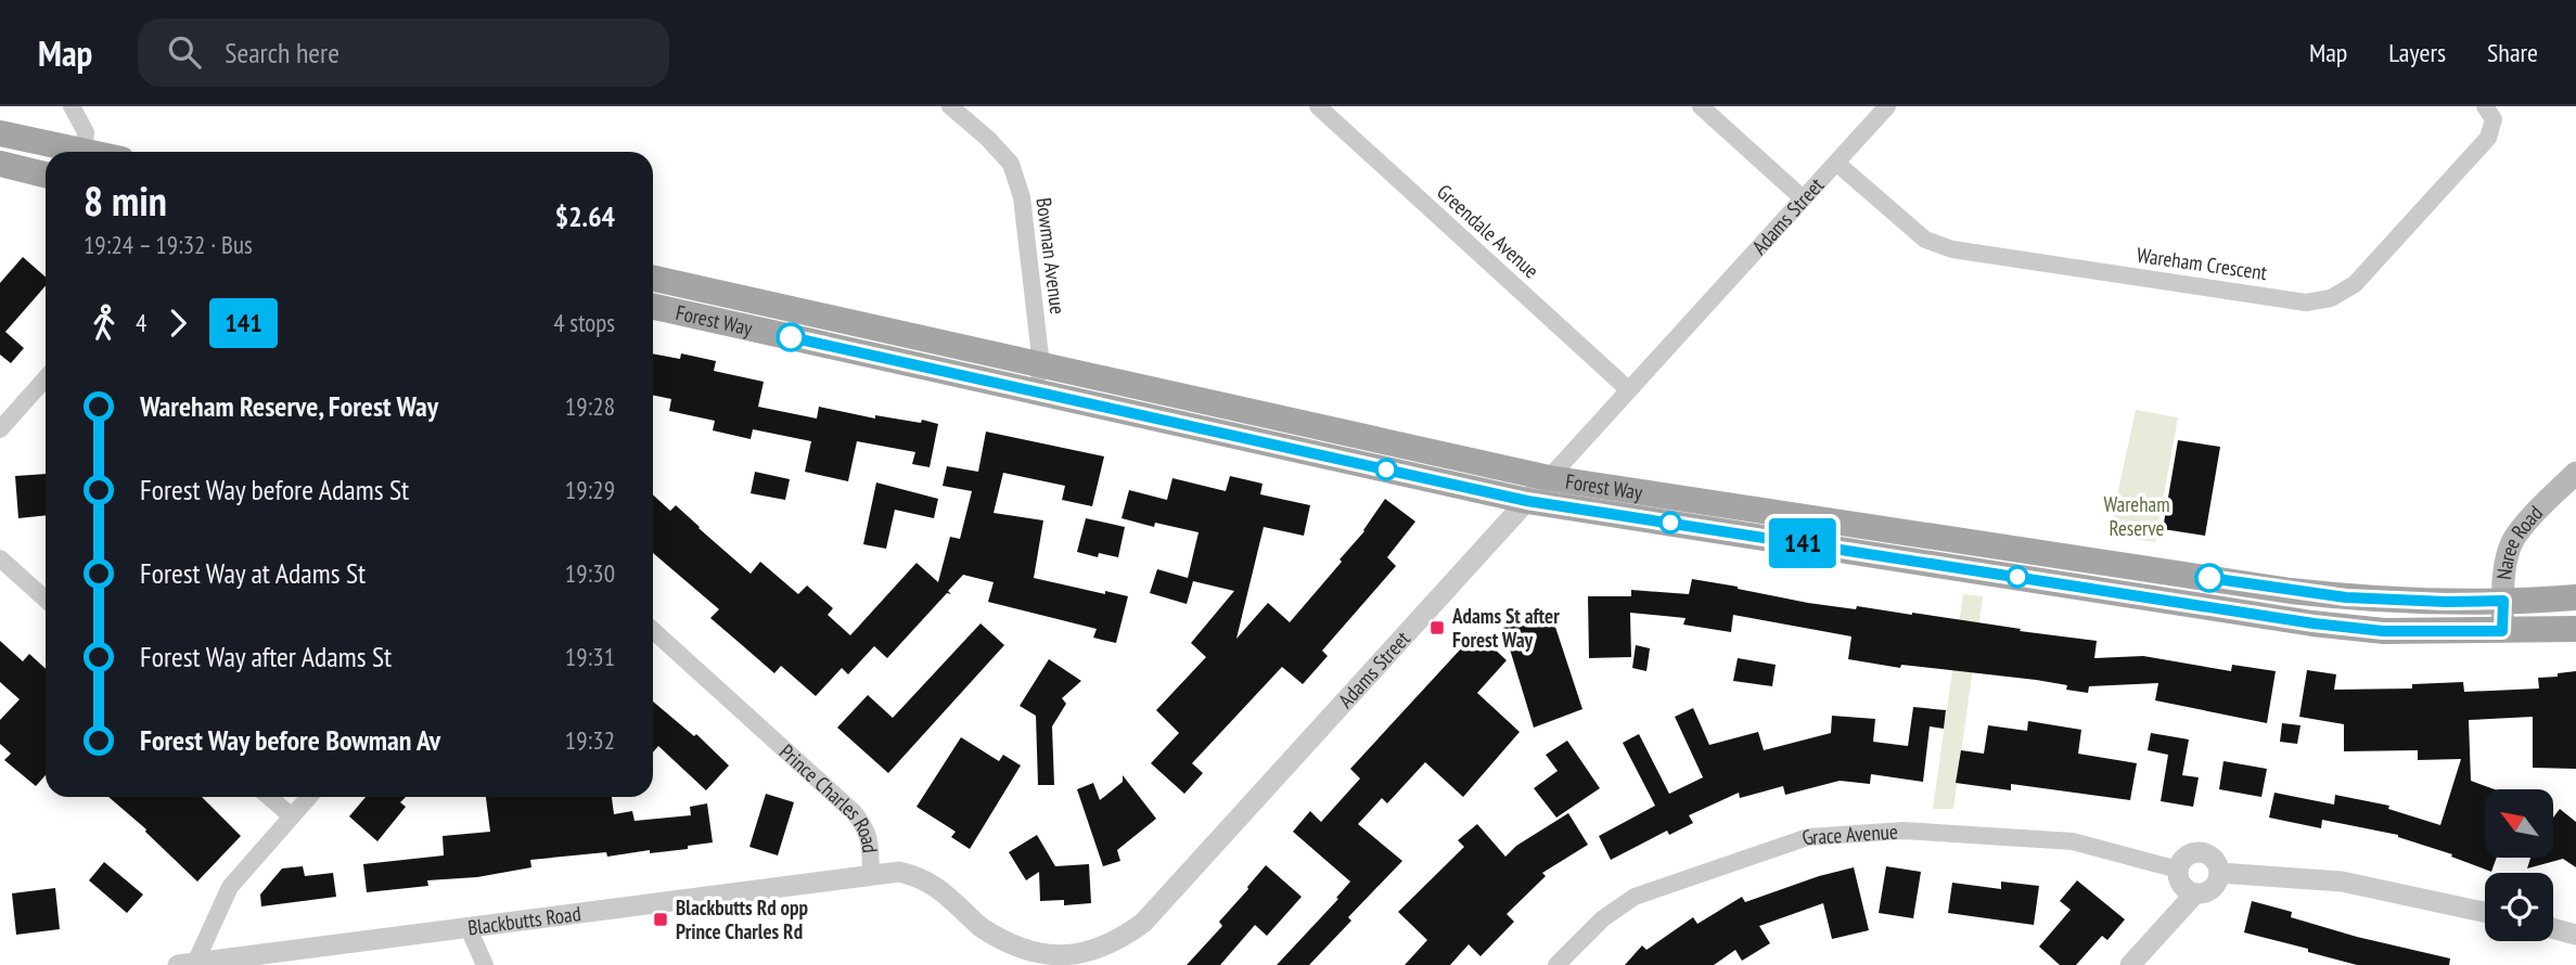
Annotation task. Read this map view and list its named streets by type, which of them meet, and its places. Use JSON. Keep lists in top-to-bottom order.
{
  "streets": {
    "main road": ["Forest Way", "Naree Road"],
    "street": [
      "Adams Street",
      "Greendale Avenue",
      "Bowman Avenue",
      "Wareham Crescent",
      "Prince Charles Road",
      "Grace Avenue",
      "Blackbutts Road"
    ]
  },
  "crossings": [
    ["Adams Street", "Greendale Avenue"],
    ["Adams Street", "Wareham Crescent"],
    ["Adams Street", "Forest Way"],
    ["Adams Street", "Prince Charles Road"],
    ["Bowman Avenue", "Forest Way"],
    ["Forest Way", "Naree Road"],
    ["Prince Charles Road", "Blackbutts Road"]
  ],
  "parks": ["Wareham Reserve"],
  "places": {
    "transit": ["Adams St after Forest Way", "Blackbutts Rd opp Prince Charles Rd"]
  },
  "lines": ["bus line 141"],
  "north": "top left",
  "page": {
    "header": "Map",
    "search": "Search here",
    "nav": ["Map", "Layers", "Share"],
    "on_map": "141",
    "heading": ["8 min", "19:24 – 19:32 · Bus", "$2.64"],
    "legs": ["4", "141", "4 stops"],
    "list": [
      {
        "name": "Wareham Reserve, Forest Way",
        "value": "19:28"
      },
      {
        "name": "Forest Way before Adams St",
        "value": "19:29"
      },
      {
        "name": "Forest Way at Adams St",
        "value": "19:30"
      },
      {
        "name": "Forest Way after Adams St",
        "value": "19:31"
      },
      {
        "name": "Forest Way before Bowman Av",
        "value": "19:32"
      }
    ]
  }
}
